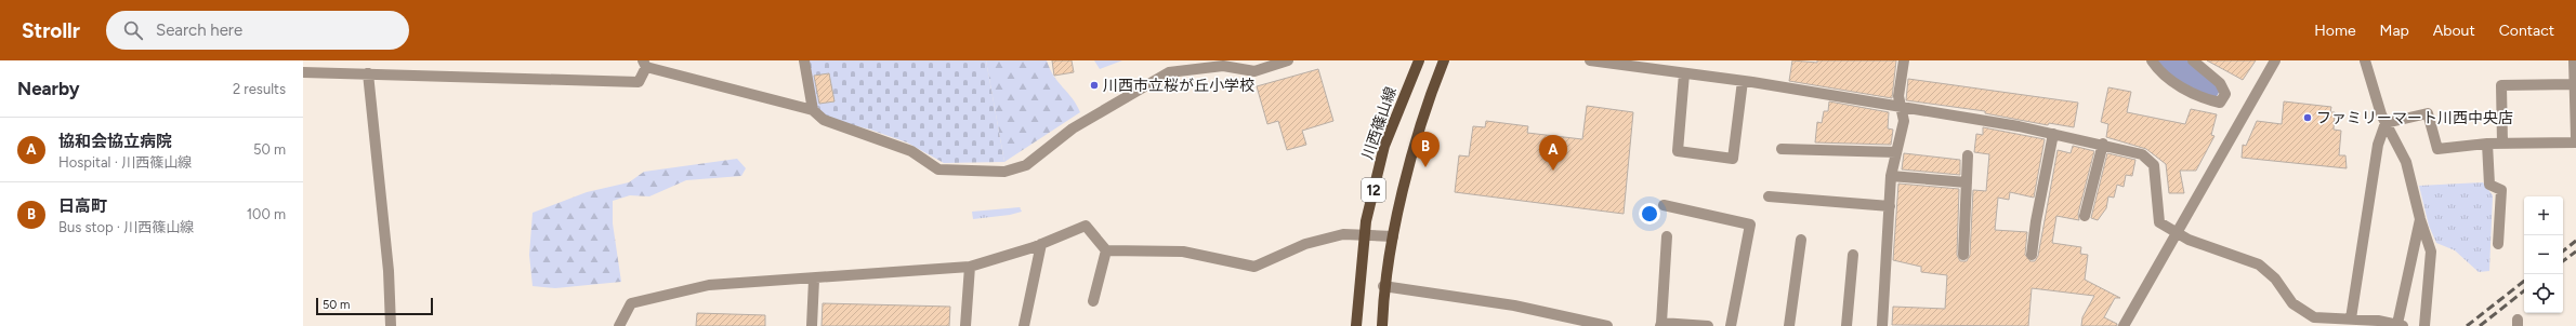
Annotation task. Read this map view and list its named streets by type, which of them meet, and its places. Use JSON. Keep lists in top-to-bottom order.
{
  "streets": {
    "main road": ["川西篠山線", "12"]
  },
  "places": ["川西市立桜が丘小学校", "ファミリーマート川西中央店"],
  "scale_bar": "50 m",
  "page": {
    "header": "Strollr",
    "search": "Search here",
    "nav": [
      "Home",
      "Map",
      "About",
      "Contact"
    ],
    "heading": ["Nearby", "2 results"],
    "list": [
      {
        "mark": "A",
        "name": "協和会協立病院",
        "note": "Hospital · 川西篠山線",
        "value": "50 m"
      },
      {
        "mark": "B",
        "name": "日高町",
        "note": "Bus stop · 川西篠山線",
        "value": "100 m"
      }
    ],
    "pins": ["B", "A"],
    "map_buttons": ["+", "−"],
    "scale": "50 m"
  }
}
